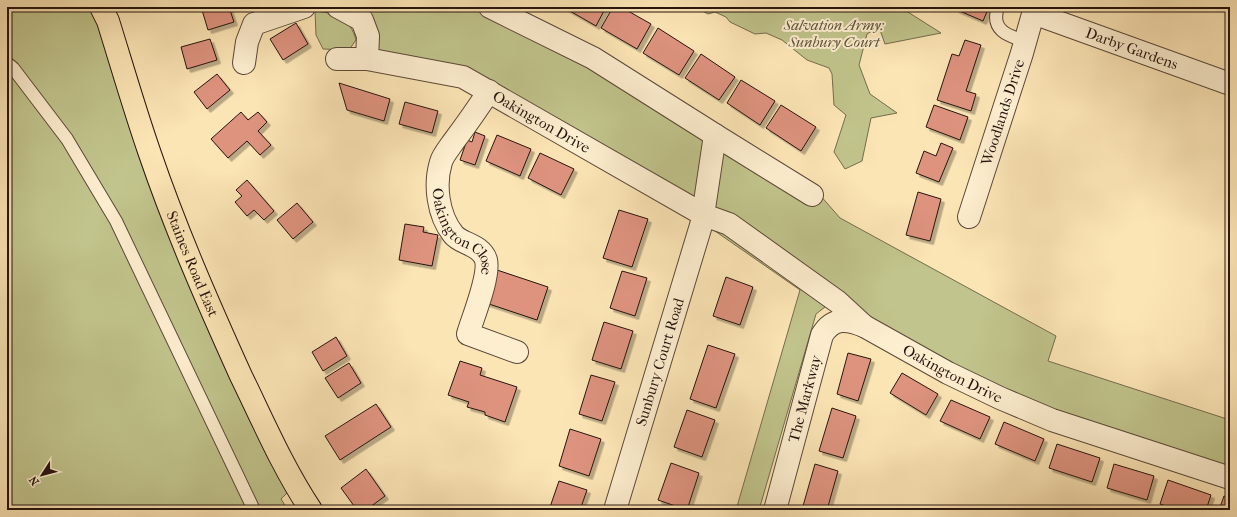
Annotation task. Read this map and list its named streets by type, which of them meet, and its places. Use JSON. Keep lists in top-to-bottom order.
{
  "streets": {
    "highway": ["Staines Road East"],
    "street": [
      "Darby Gardens",
      "Woodlands Drive",
      "Oakington Drive",
      "Oakington Close",
      "Sunbury Court Road",
      "The Markway"
    ]
  },
  "crossings": [
    ["Darby Gardens", "Woodlands Drive"],
    ["Oakington Drive", "Oakington Close"],
    ["Oakington Drive", "Sunbury Court Road"],
    ["Oakington Drive", "The Markway"]
  ],
  "parks": ["Salvation Army: Sunbury Court"],
  "north": "bottom left"
}
